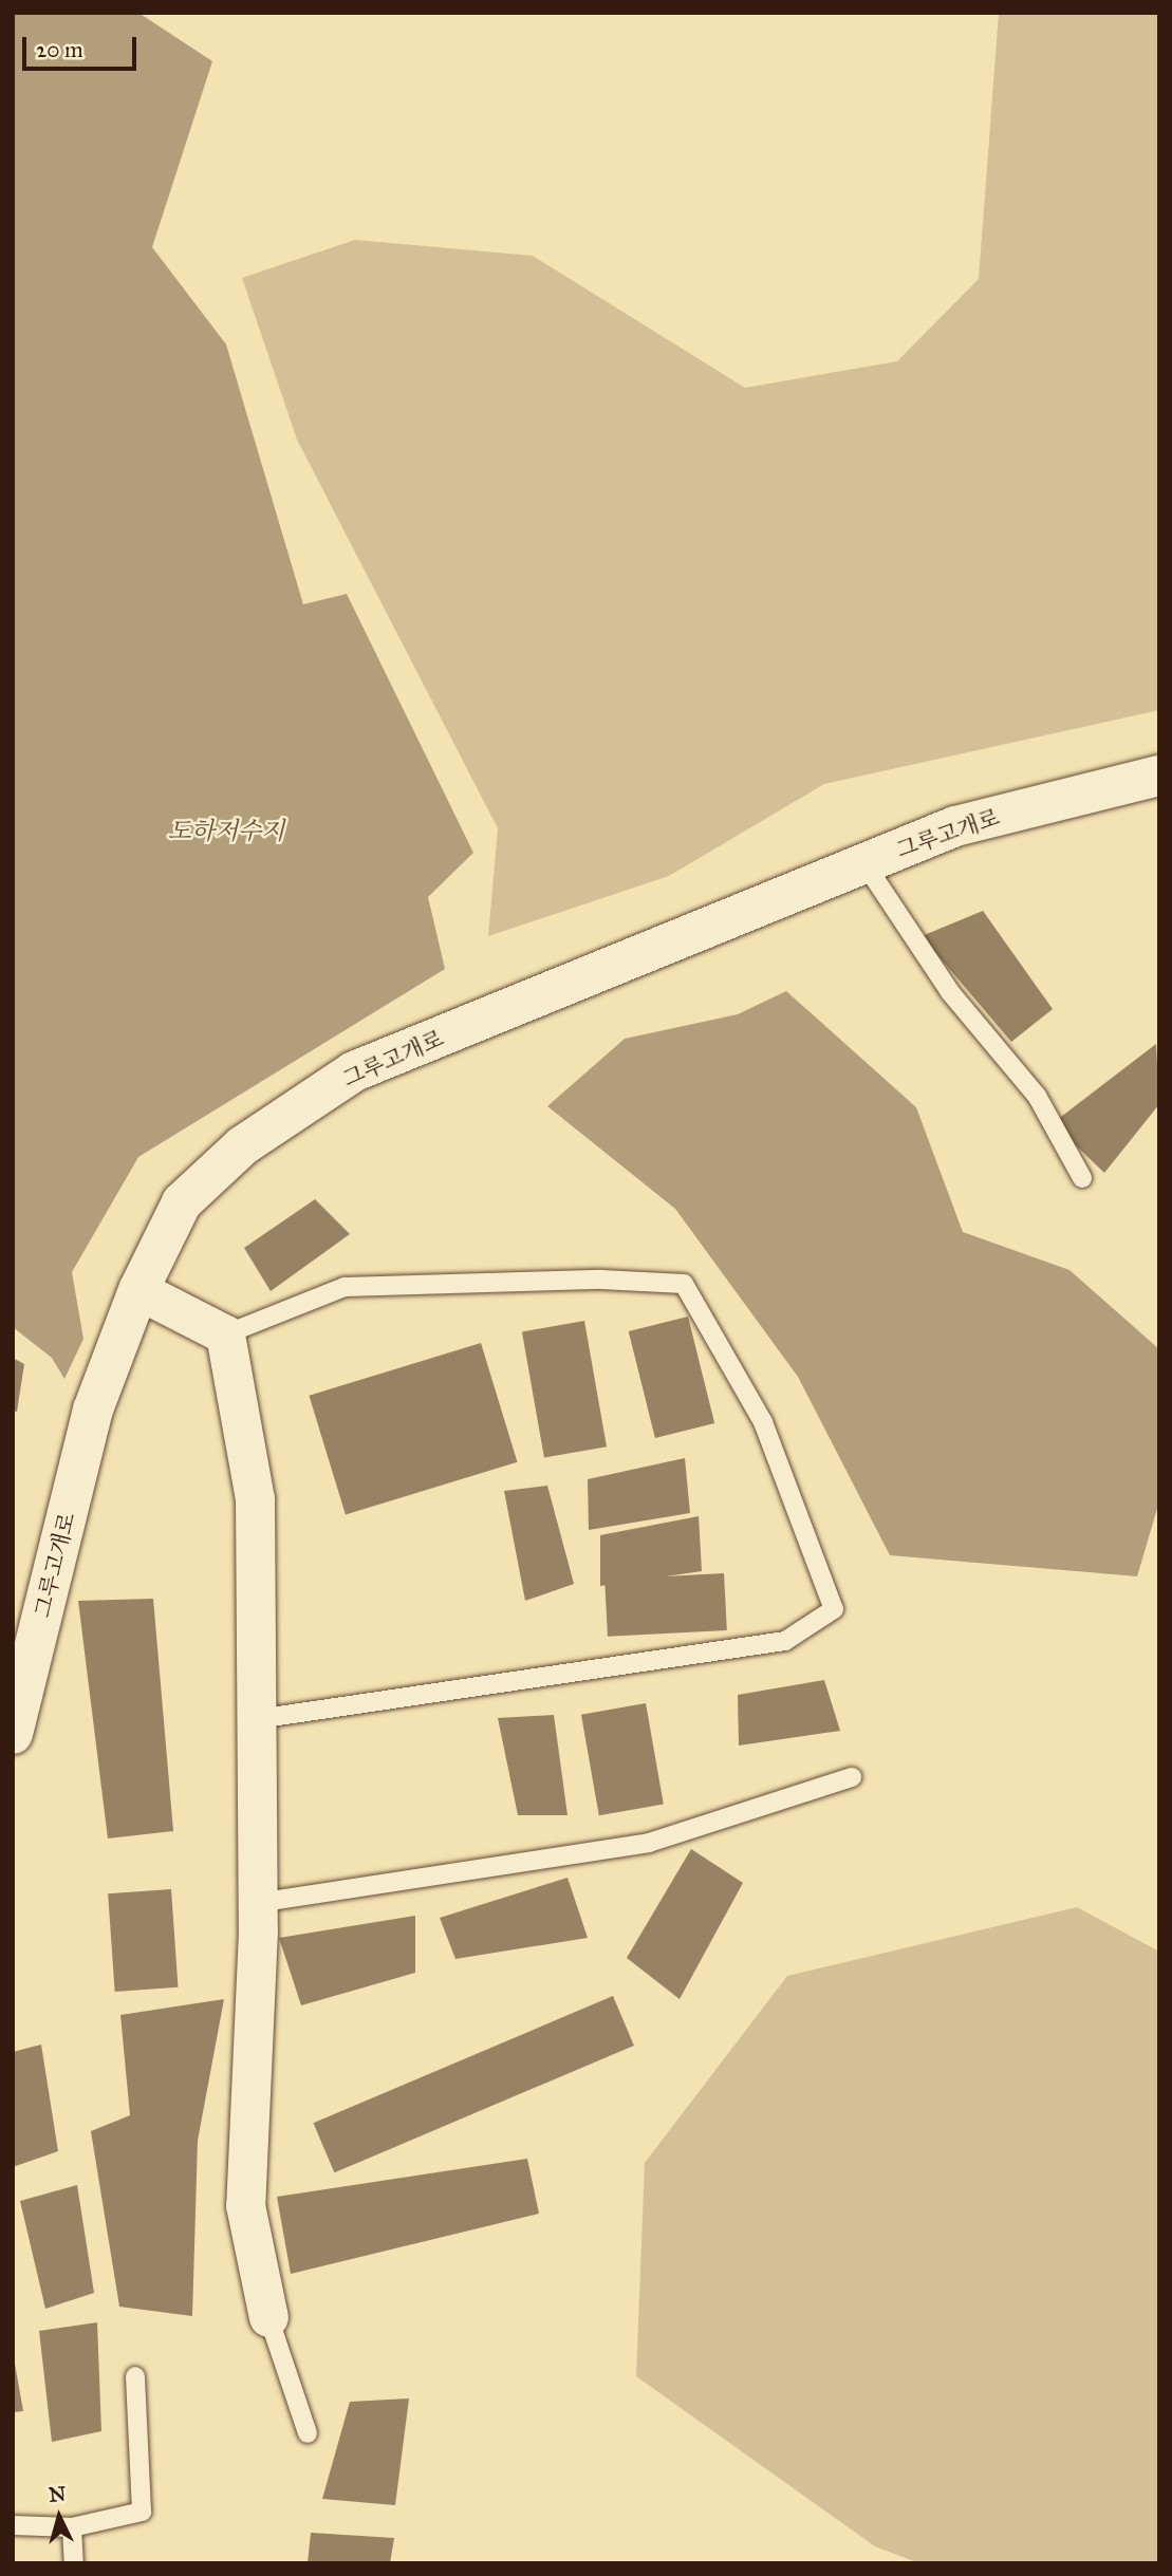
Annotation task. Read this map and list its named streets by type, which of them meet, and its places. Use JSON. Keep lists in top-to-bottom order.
{
  "streets": {
    "street": ["그루고개로"]
  },
  "water": ["도하저수지"],
  "scale_bar": "20 m",
  "north": "top"
}
